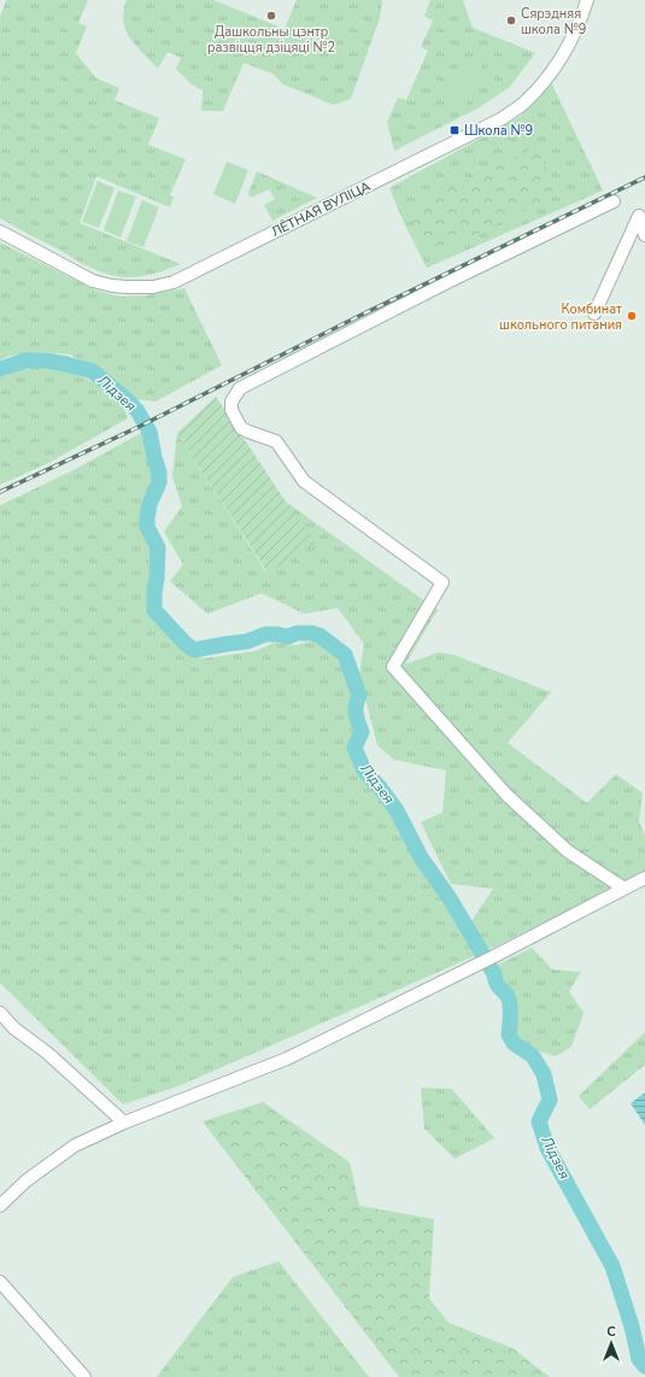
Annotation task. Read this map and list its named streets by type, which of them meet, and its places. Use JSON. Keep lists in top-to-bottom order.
{
  "streets": {
    "street": ["ЛЁТНАЯ ВУЛІЦА"]
  },
  "water": ["Лідзея"],
  "places": {
    "other": ["Дашкольны цэнтр развіцця дзіцяці №2", "Сярэдняя школа №9", "Комбинат школьного питания"],
    "transit": ["Школа №9"]
  },
  "north": "top"
}
